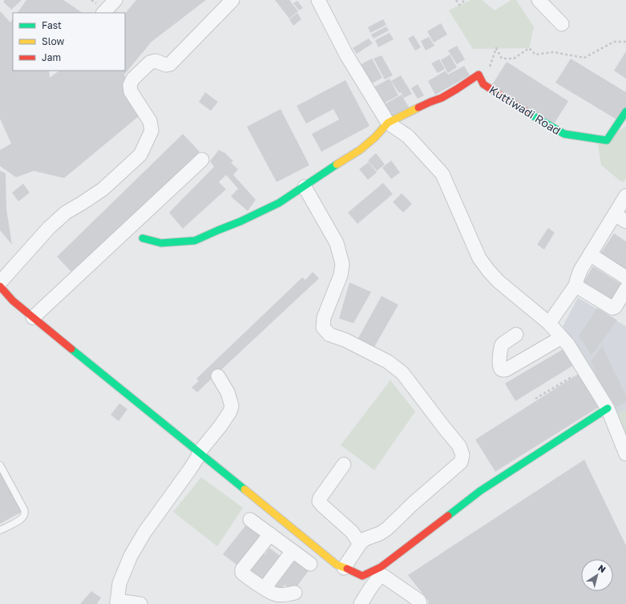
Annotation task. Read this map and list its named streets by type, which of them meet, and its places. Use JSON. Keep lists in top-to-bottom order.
{
  "streets": {
    "street": ["Kuttiwadi Road"]
  },
  "legend": ["Fast", "Slow", "Jam"],
  "north": "top right"
}
